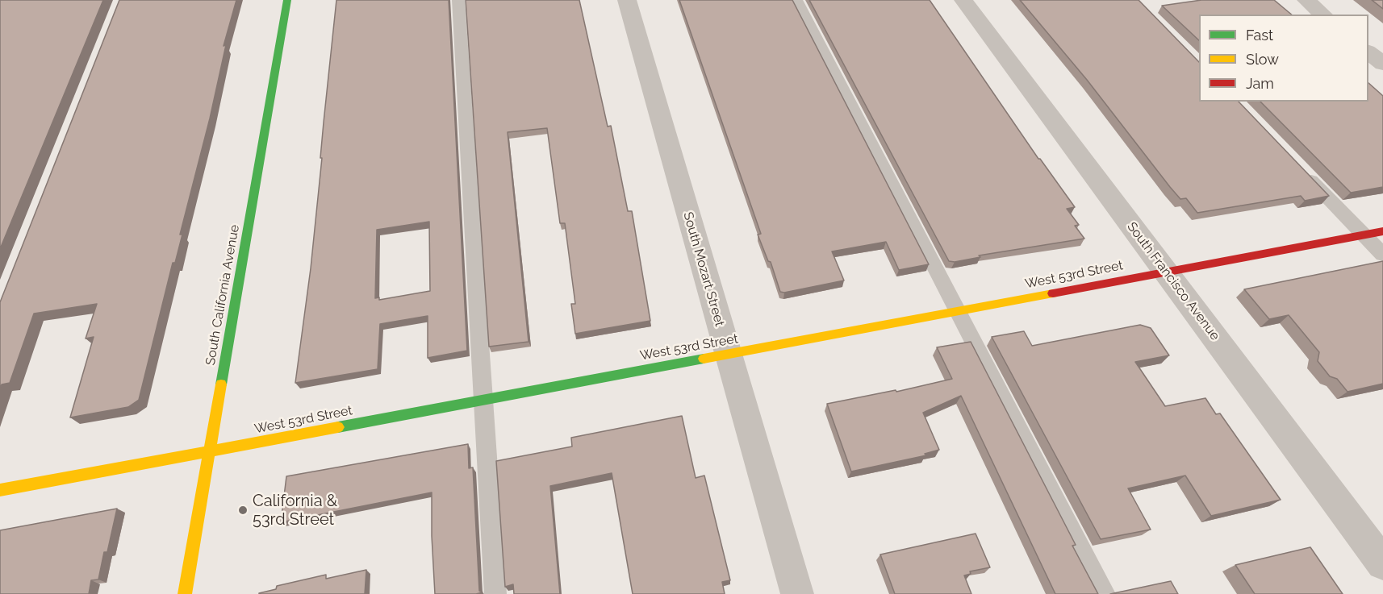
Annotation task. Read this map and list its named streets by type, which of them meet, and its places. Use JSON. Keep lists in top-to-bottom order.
{
  "streets": {
    "street": [
      "South Mozart Street",
      "West 53rd Street",
      "South Francisco Avenue",
      "South California Avenue"
    ]
  },
  "crossings": [
    ["South Mozart Street", "West 53rd Street"],
    ["West 53rd Street", "South Francisco Avenue"],
    ["West 53rd Street", "South California Avenue"]
  ],
  "places": ["California & 53rd Street"],
  "legend": ["Fast", "Slow", "Jam"]
}
